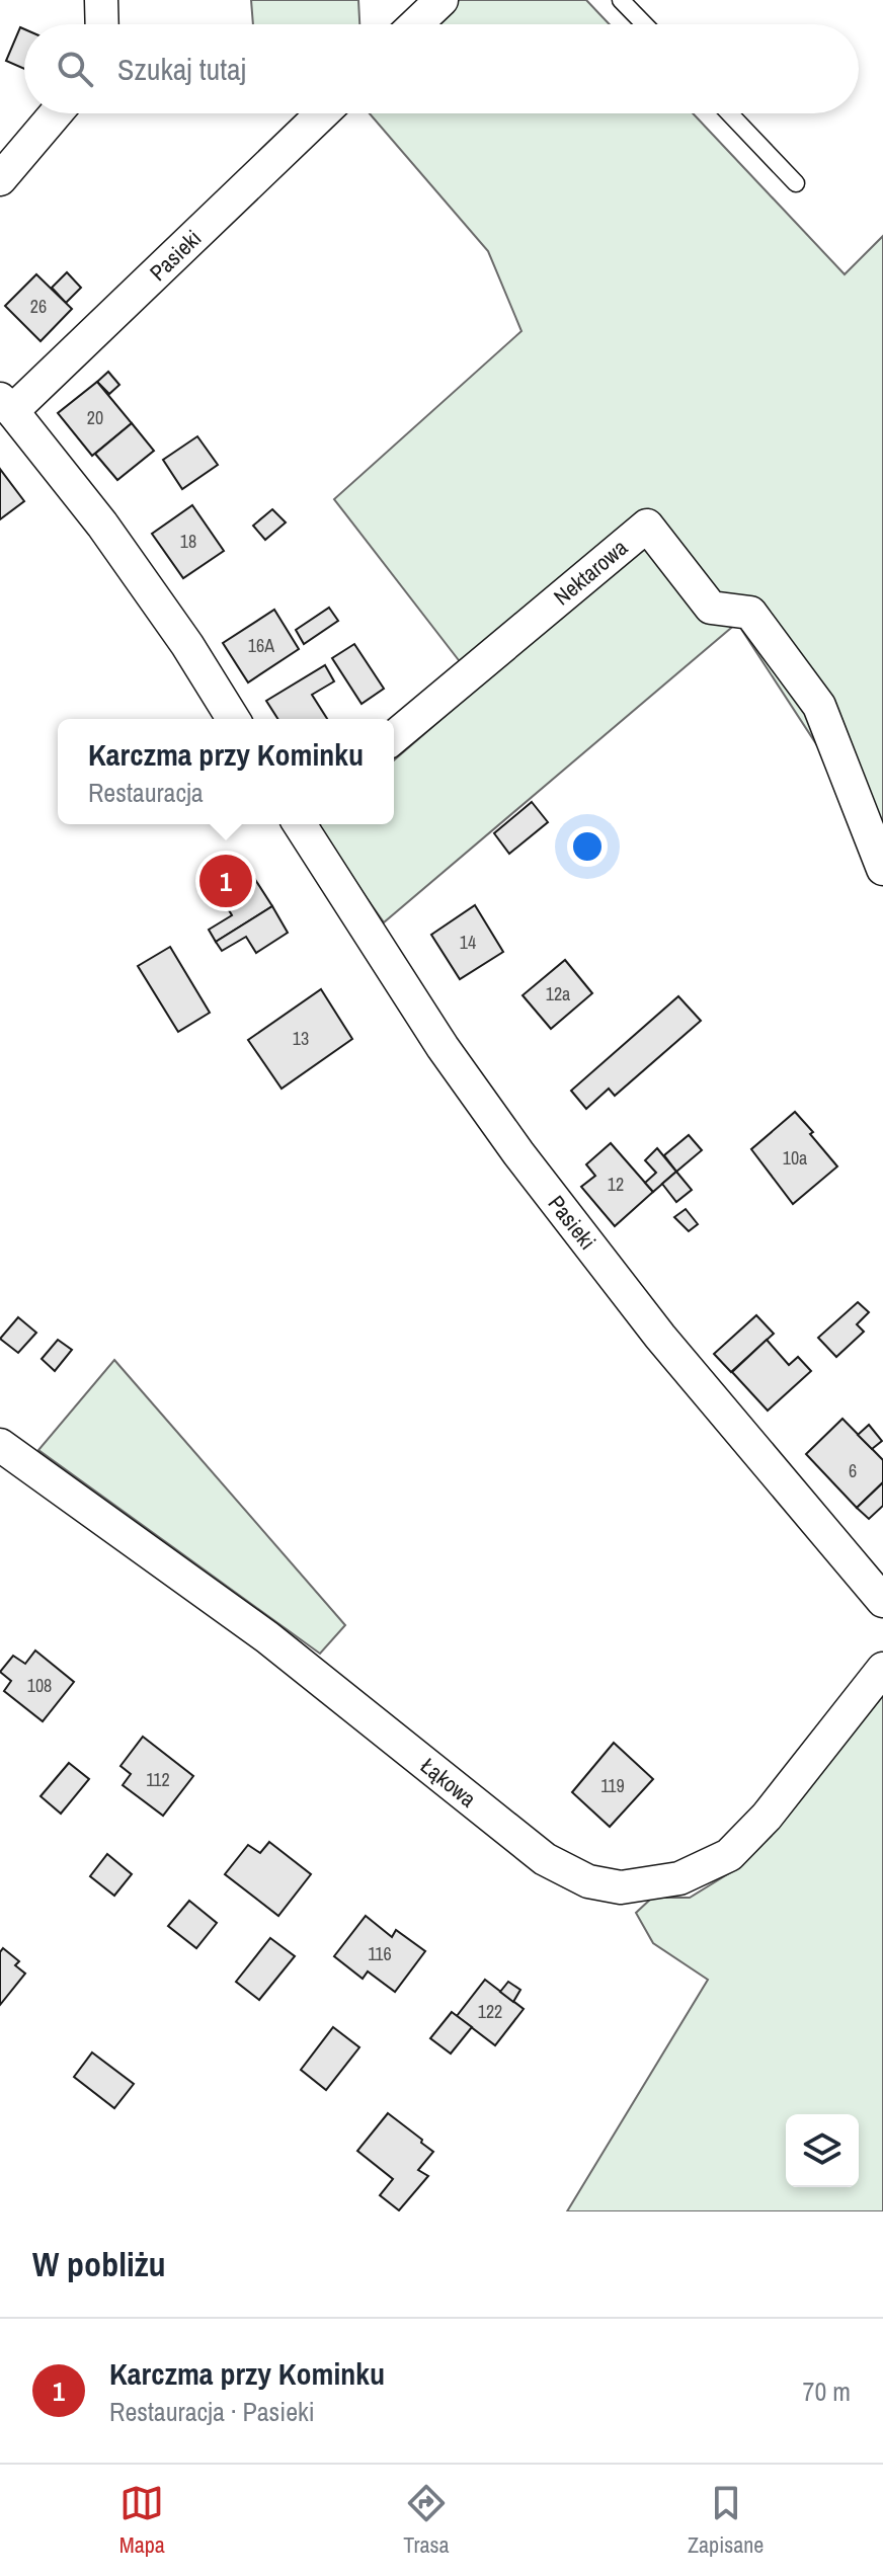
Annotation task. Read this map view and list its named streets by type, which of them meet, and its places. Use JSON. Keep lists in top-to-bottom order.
{
  "streets": {
    "street": ["Pasieki", "Nektarowa", "Łąkowa"]
  },
  "house_numbers": [
    "26",
    "20",
    "18",
    "16A",
    "14",
    "12a",
    "13",
    "10a",
    "12",
    "6",
    "108",
    "112",
    "119",
    "116",
    "122"
  ],
  "page": {
    "search": "Szukaj tutaj",
    "popup": ["Karczma przy Kominku", "Restauracja"],
    "pins": "1",
    "heading": "W pobliżu",
    "list": [
      {
        "mark": "1",
        "name": "Karczma przy Kominku",
        "note": "Restauracja · Pasieki",
        "value": "70 m"
      }
    ],
    "nav": ["Mapa", "Trasa", "Zapisane"]
  }
}
